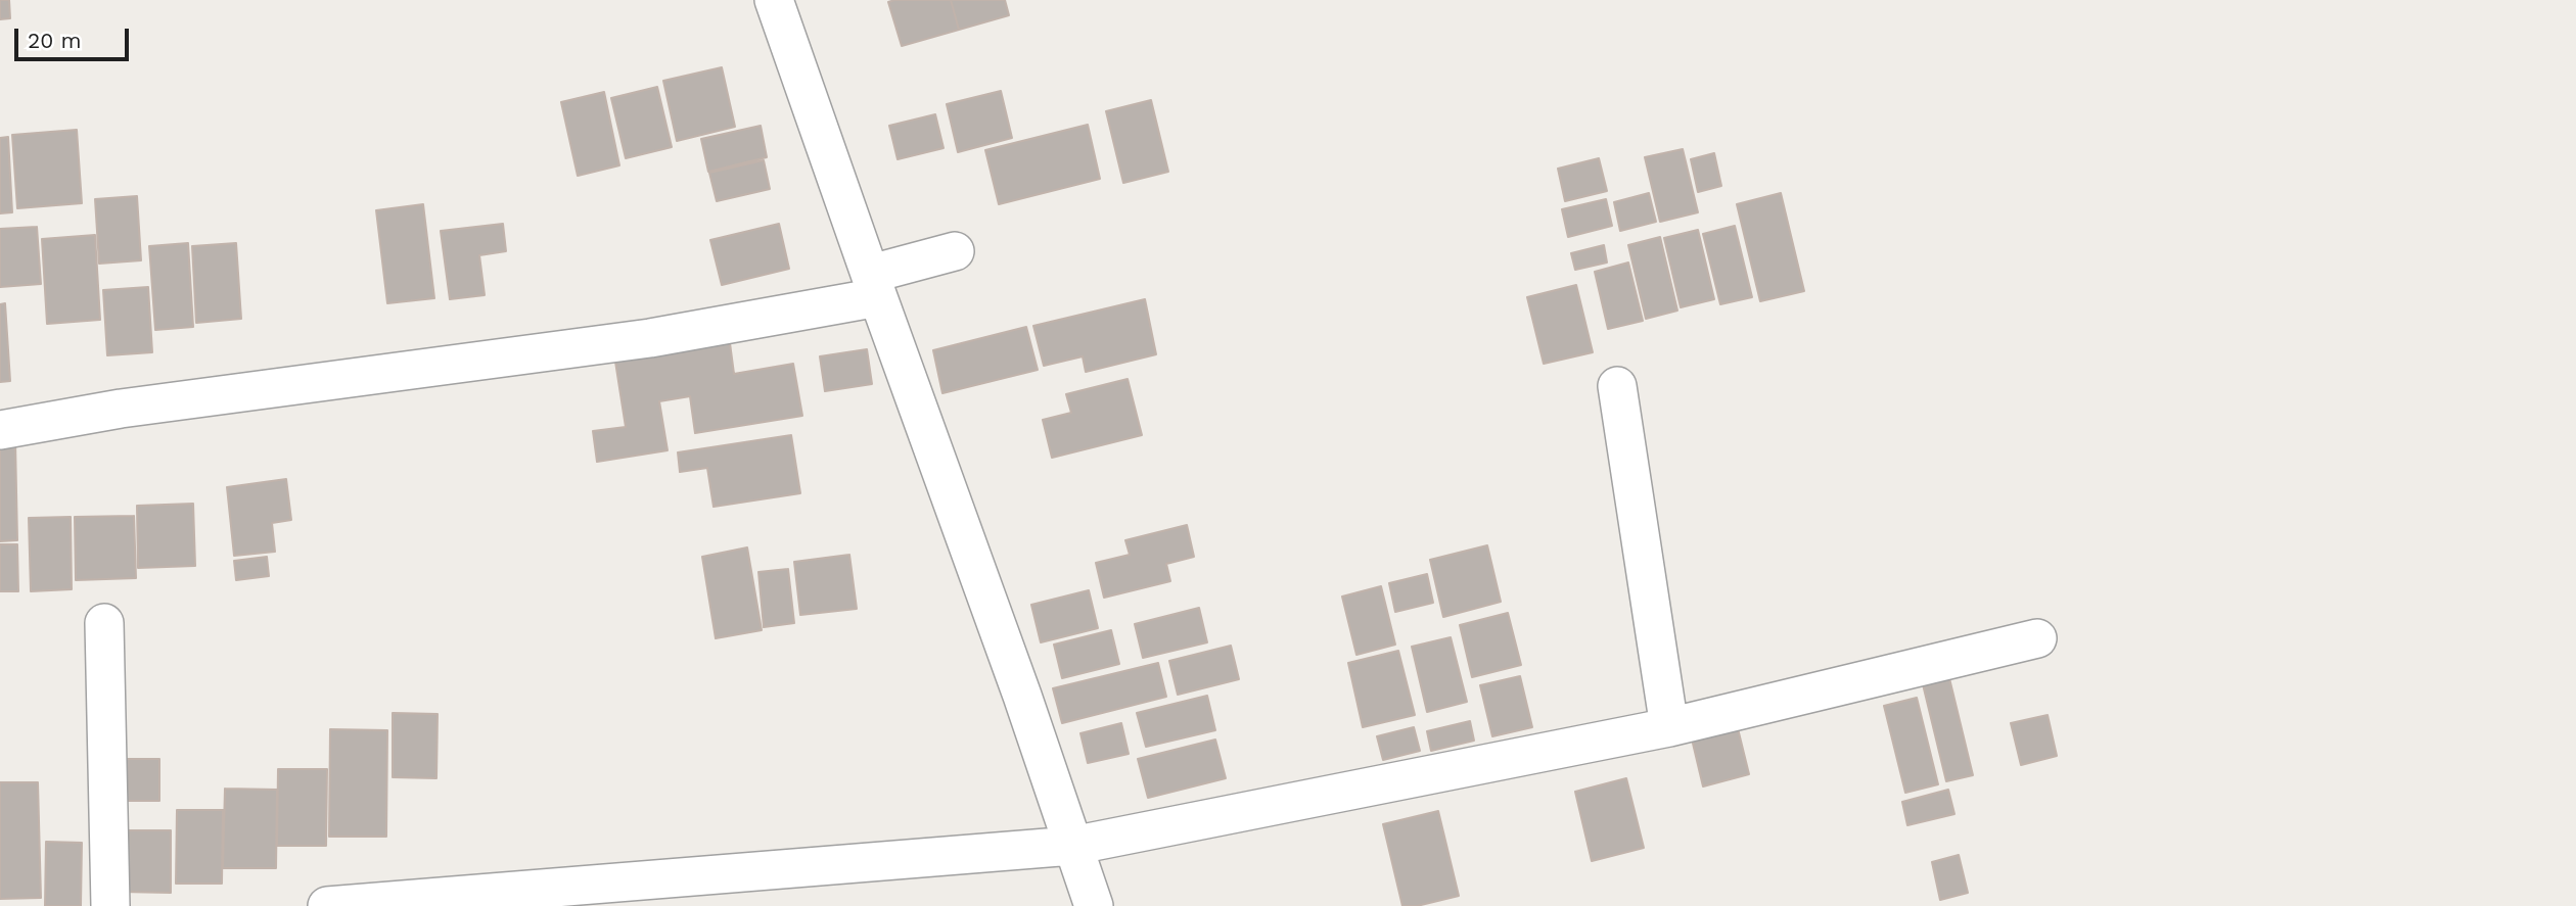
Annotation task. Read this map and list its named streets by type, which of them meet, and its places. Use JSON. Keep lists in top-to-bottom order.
{
  "scale_bar": "20 m"
}
